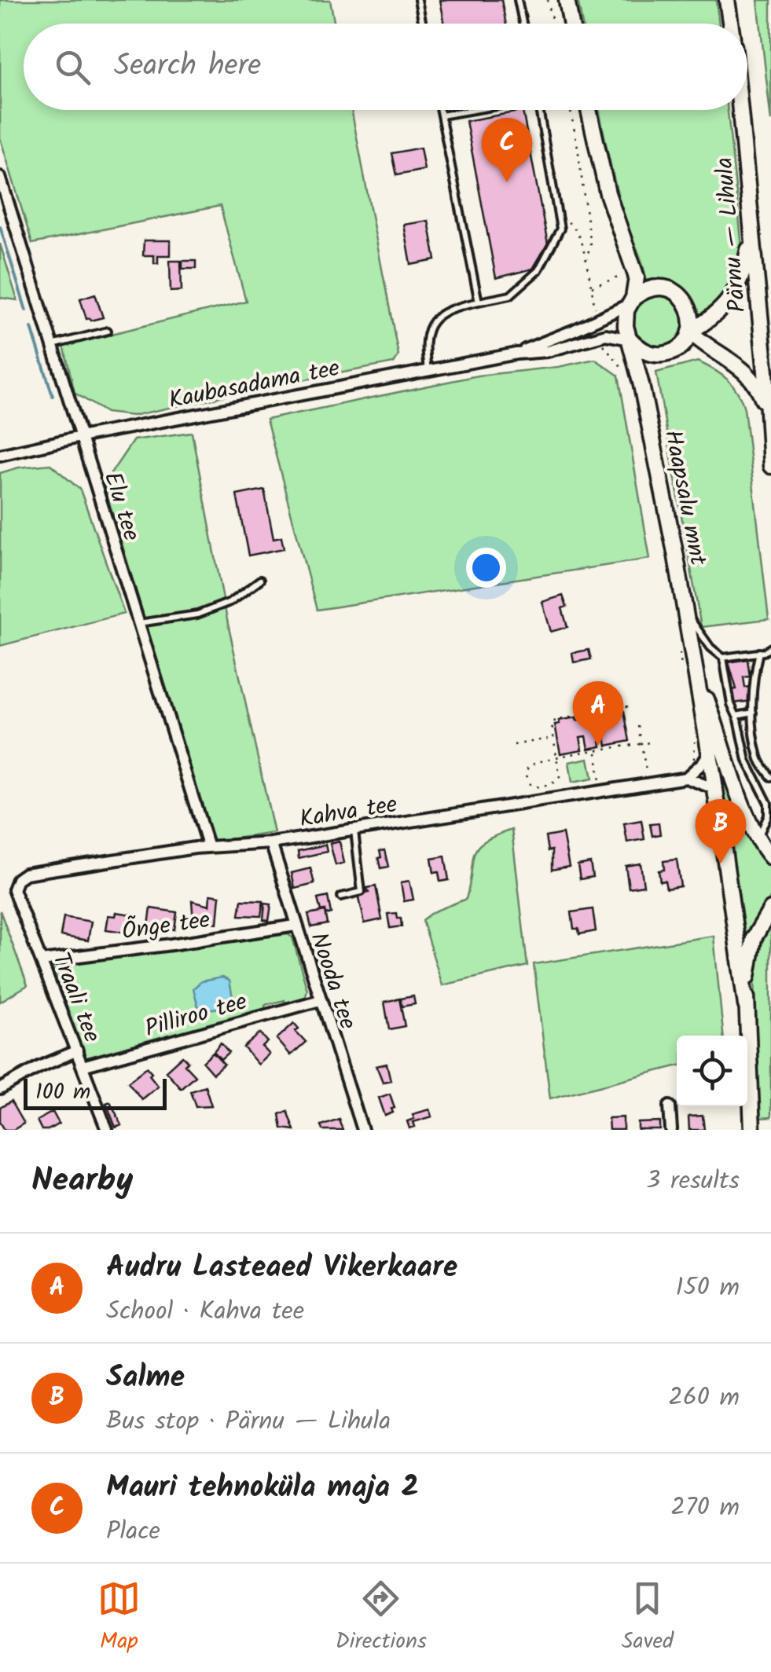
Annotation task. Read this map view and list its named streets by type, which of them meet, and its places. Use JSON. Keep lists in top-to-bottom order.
{
  "streets": {
    "main road": ["Pärnu — Lihula", "Haapsalu mnt"],
    "street": [
      "Kaubasadama tee",
      "Elu tee",
      "Kahva tee",
      "Õnge tee",
      "Nooda tee",
      "Traali tee",
      "Pilliroo tee"
    ]
  },
  "crossings": [
    ["Kaubasadama tee", "Haapsalu mnt"],
    ["Kaubasadama tee", "Elu tee"],
    ["Elu tee", "Kahva tee"],
    ["Kahva tee", "Nooda tee"],
    ["Kahva tee", "Traali tee"],
    ["Õnge tee", "Nooda tee"],
    ["Õnge tee", "Traali tee"],
    ["Nooda tee", "Pilliroo tee"],
    ["Traali tee", "Pilliroo tee"]
  ],
  "scale_bar": "100 m",
  "page": {
    "search": "Search here",
    "pins": ["C", "A", "B"],
    "scale": "100 m",
    "heading": ["Nearby", "3 results"],
    "list": [
      {
        "mark": "A",
        "name": "Audru Lasteaed Vikerkaare",
        "note": "School · Kahva tee",
        "value": "150 m"
      },
      {
        "mark": "B",
        "name": "Salme",
        "note": "Bus stop · Pärnu — Lihula",
        "value": "260 m"
      },
      {
        "mark": "C",
        "name": "Mauri tehnoküla maja 2",
        "note": "Place",
        "value": "270 m"
      }
    ],
    "nav": ["Map", "Directions", "Saved"]
  }
}
